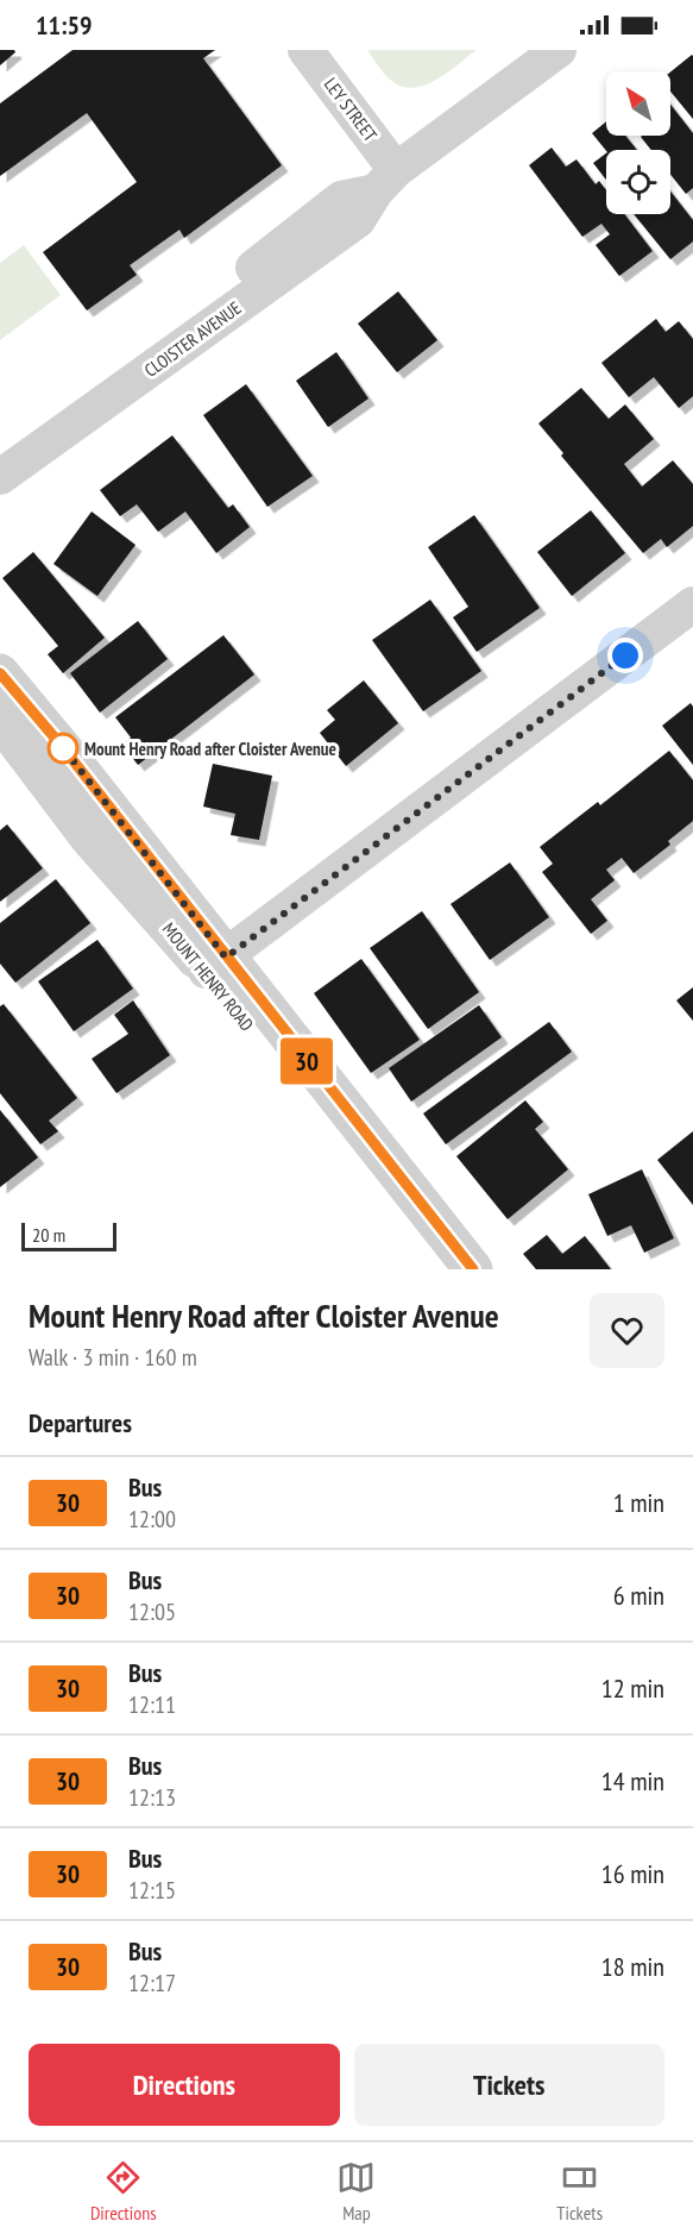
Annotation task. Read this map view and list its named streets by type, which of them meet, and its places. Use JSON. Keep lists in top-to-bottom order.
{
  "streets": {
    "street": ["LEY STREET", "CLOISTER AVENUE", "MOUNT HENRY ROAD"]
  },
  "crossings": [
    ["LEY STREET", "CLOISTER AVENUE"]
  ],
  "places": ["Mount Henry Road after Cloister Avenue"],
  "lines": ["bus line 30"],
  "scale_bar": "20 m",
  "north": "top left",
  "page": {
    "status": "11:59",
    "on_map": "30",
    "scale": "20 m",
    "heading": [
      ["Mount Henry Road after Cloister Avenue", "Walk · 3 min · 160 m"],
      "Departures"
    ],
    "list": [
      {
        "mark": "30",
        "name": "Bus",
        "note": "12:00",
        "value": "1 min"
      },
      {
        "mark": "30",
        "name": "Bus",
        "note": "12:05",
        "value": "6 min"
      },
      {
        "mark": "30",
        "name": "Bus",
        "note": "12:11",
        "value": "12 min"
      },
      {
        "mark": "30",
        "name": "Bus",
        "note": "12:13",
        "value": "14 min"
      },
      {
        "mark": "30",
        "name": "Bus",
        "note": "12:15",
        "value": "16 min"
      },
      {
        "mark": "30",
        "name": "Bus",
        "note": "12:17",
        "value": "18 min"
      }
    ],
    "buttons": ["Directions", "Tickets"],
    "tabs": ["Directions", "Map", "Tickets"]
  }
}
